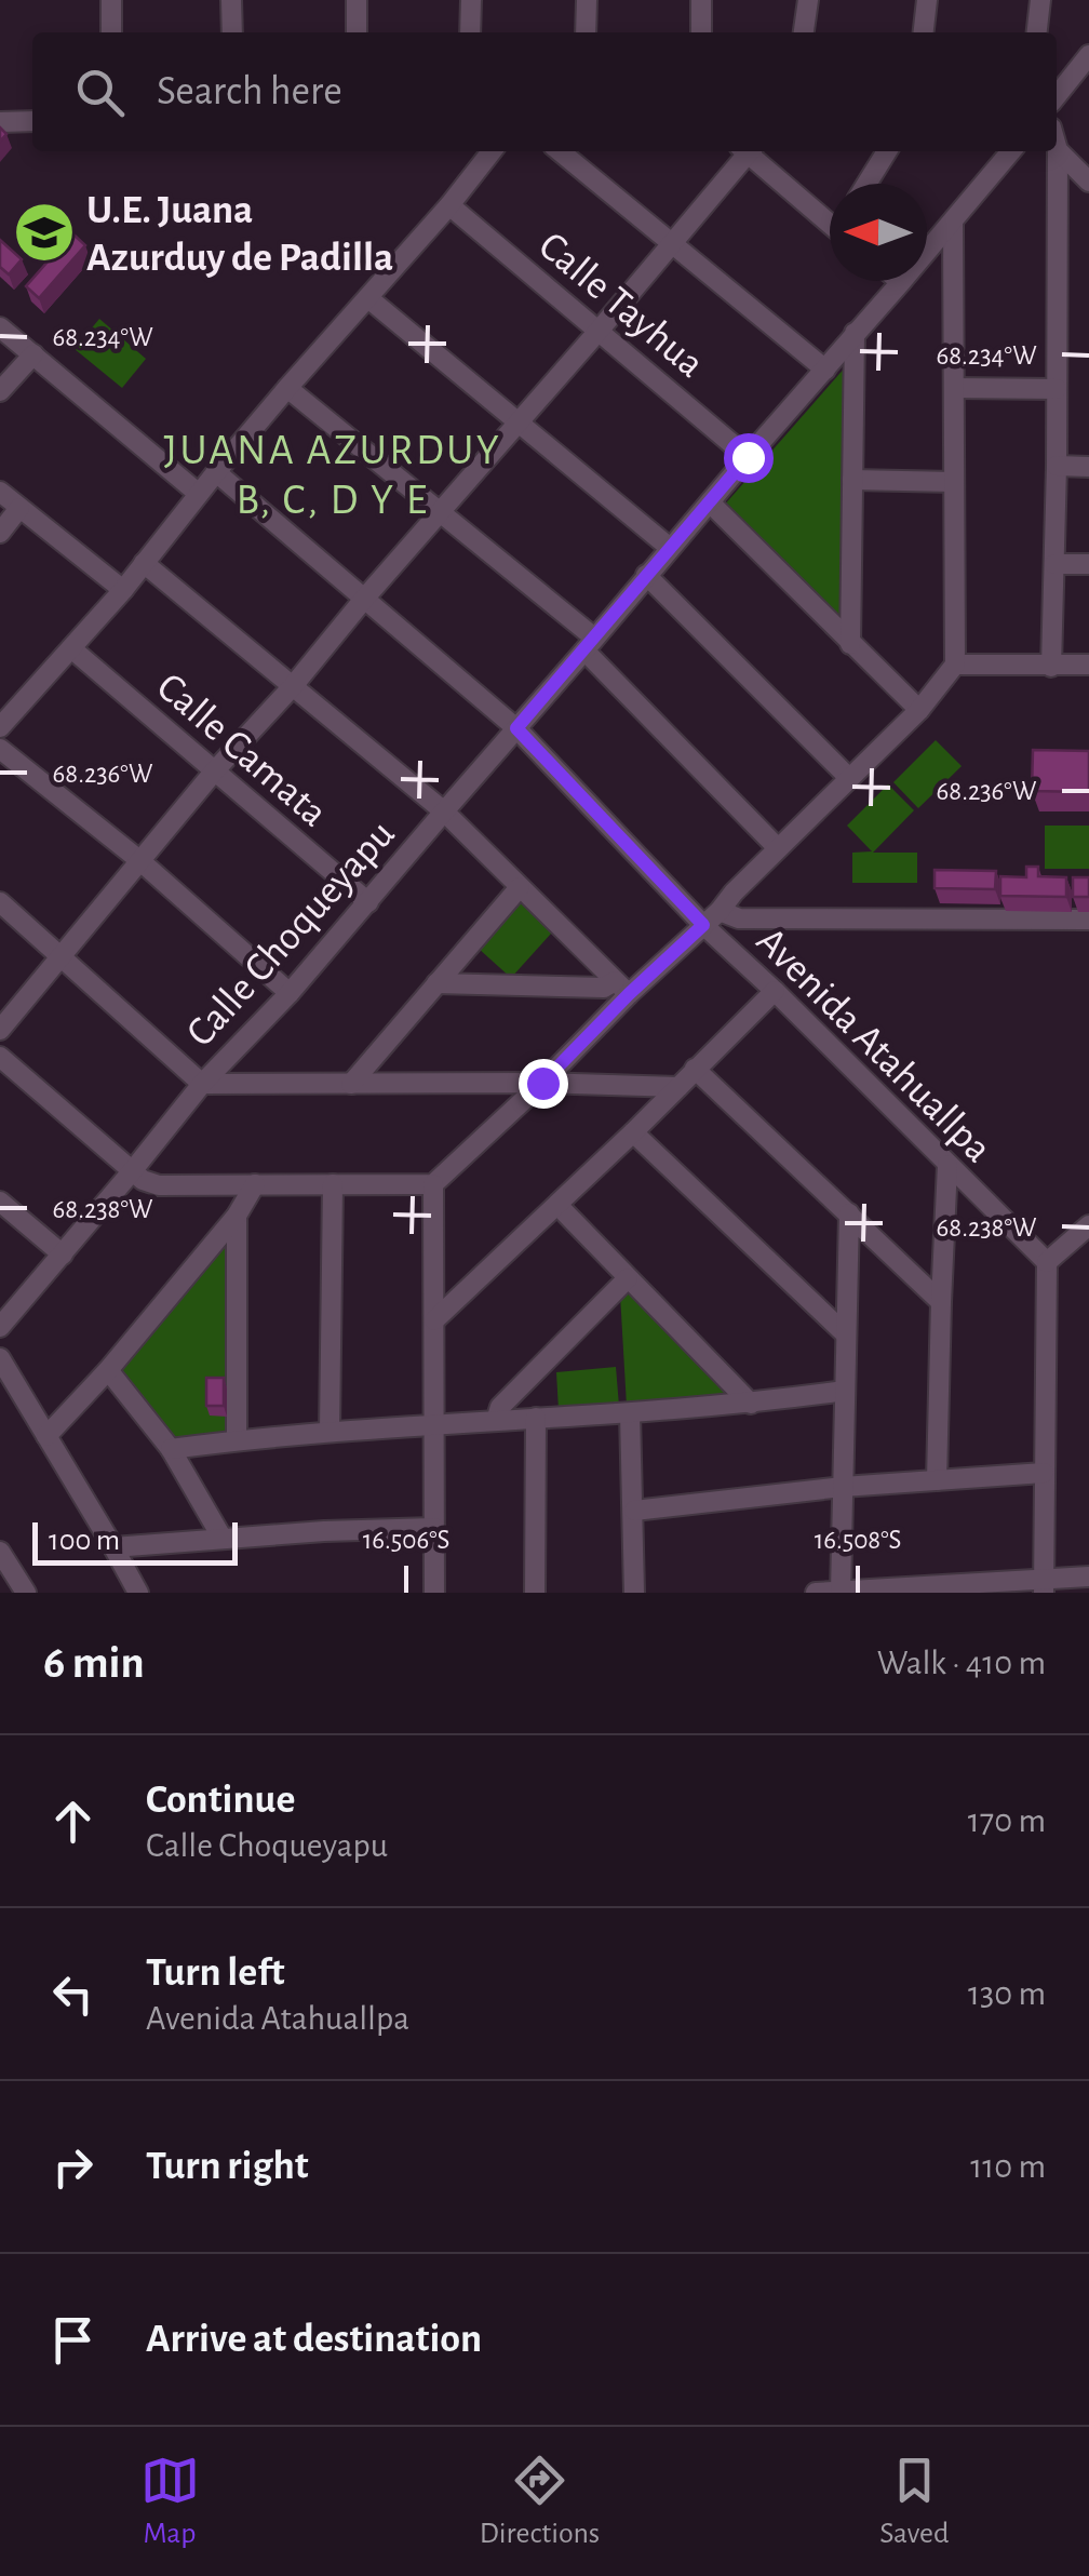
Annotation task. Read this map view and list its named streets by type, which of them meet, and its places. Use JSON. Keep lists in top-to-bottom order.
{
  "streets": {
    "street": [
      "Calle Tayhua",
      "Calle Camata",
      "Calle Choqueyapu",
      "Avenida Atahuallpa"
    ]
  },
  "crossings": [
    ["Calle Tayhua", "Calle Choqueyapu"],
    ["Calle Camata", "Calle Choqueyapu"],
    ["Calle Choqueyapu", "Avenida Atahuallpa"]
  ],
  "districts": ["JUANA AZURDUY B, C, D Y E"],
  "places": {
    "school or university": ["U.E. Juana Azurduy de Padilla"]
  },
  "scale_bar": "100 m",
  "north": "left",
  "page": {
    "search": "Search here",
    "scale": "100 m",
    "heading": ["6 min", "Walk · 410 m"],
    "list": [
      ["Continue", "Calle Choqueyapu", "170 m"],
      ["Turn left", "Avenida Atahuallpa", "130 m"],
      ["Turn right", "110 m"],
      "Arrive at destination"
    ],
    "nav": ["Map", "Directions", "Saved"]
  },
  "coordinates": [
    "68.234°W",
    "68.236°W",
    "68.238°W",
    "16.506°S",
    "16.508°S"
  ]
}
